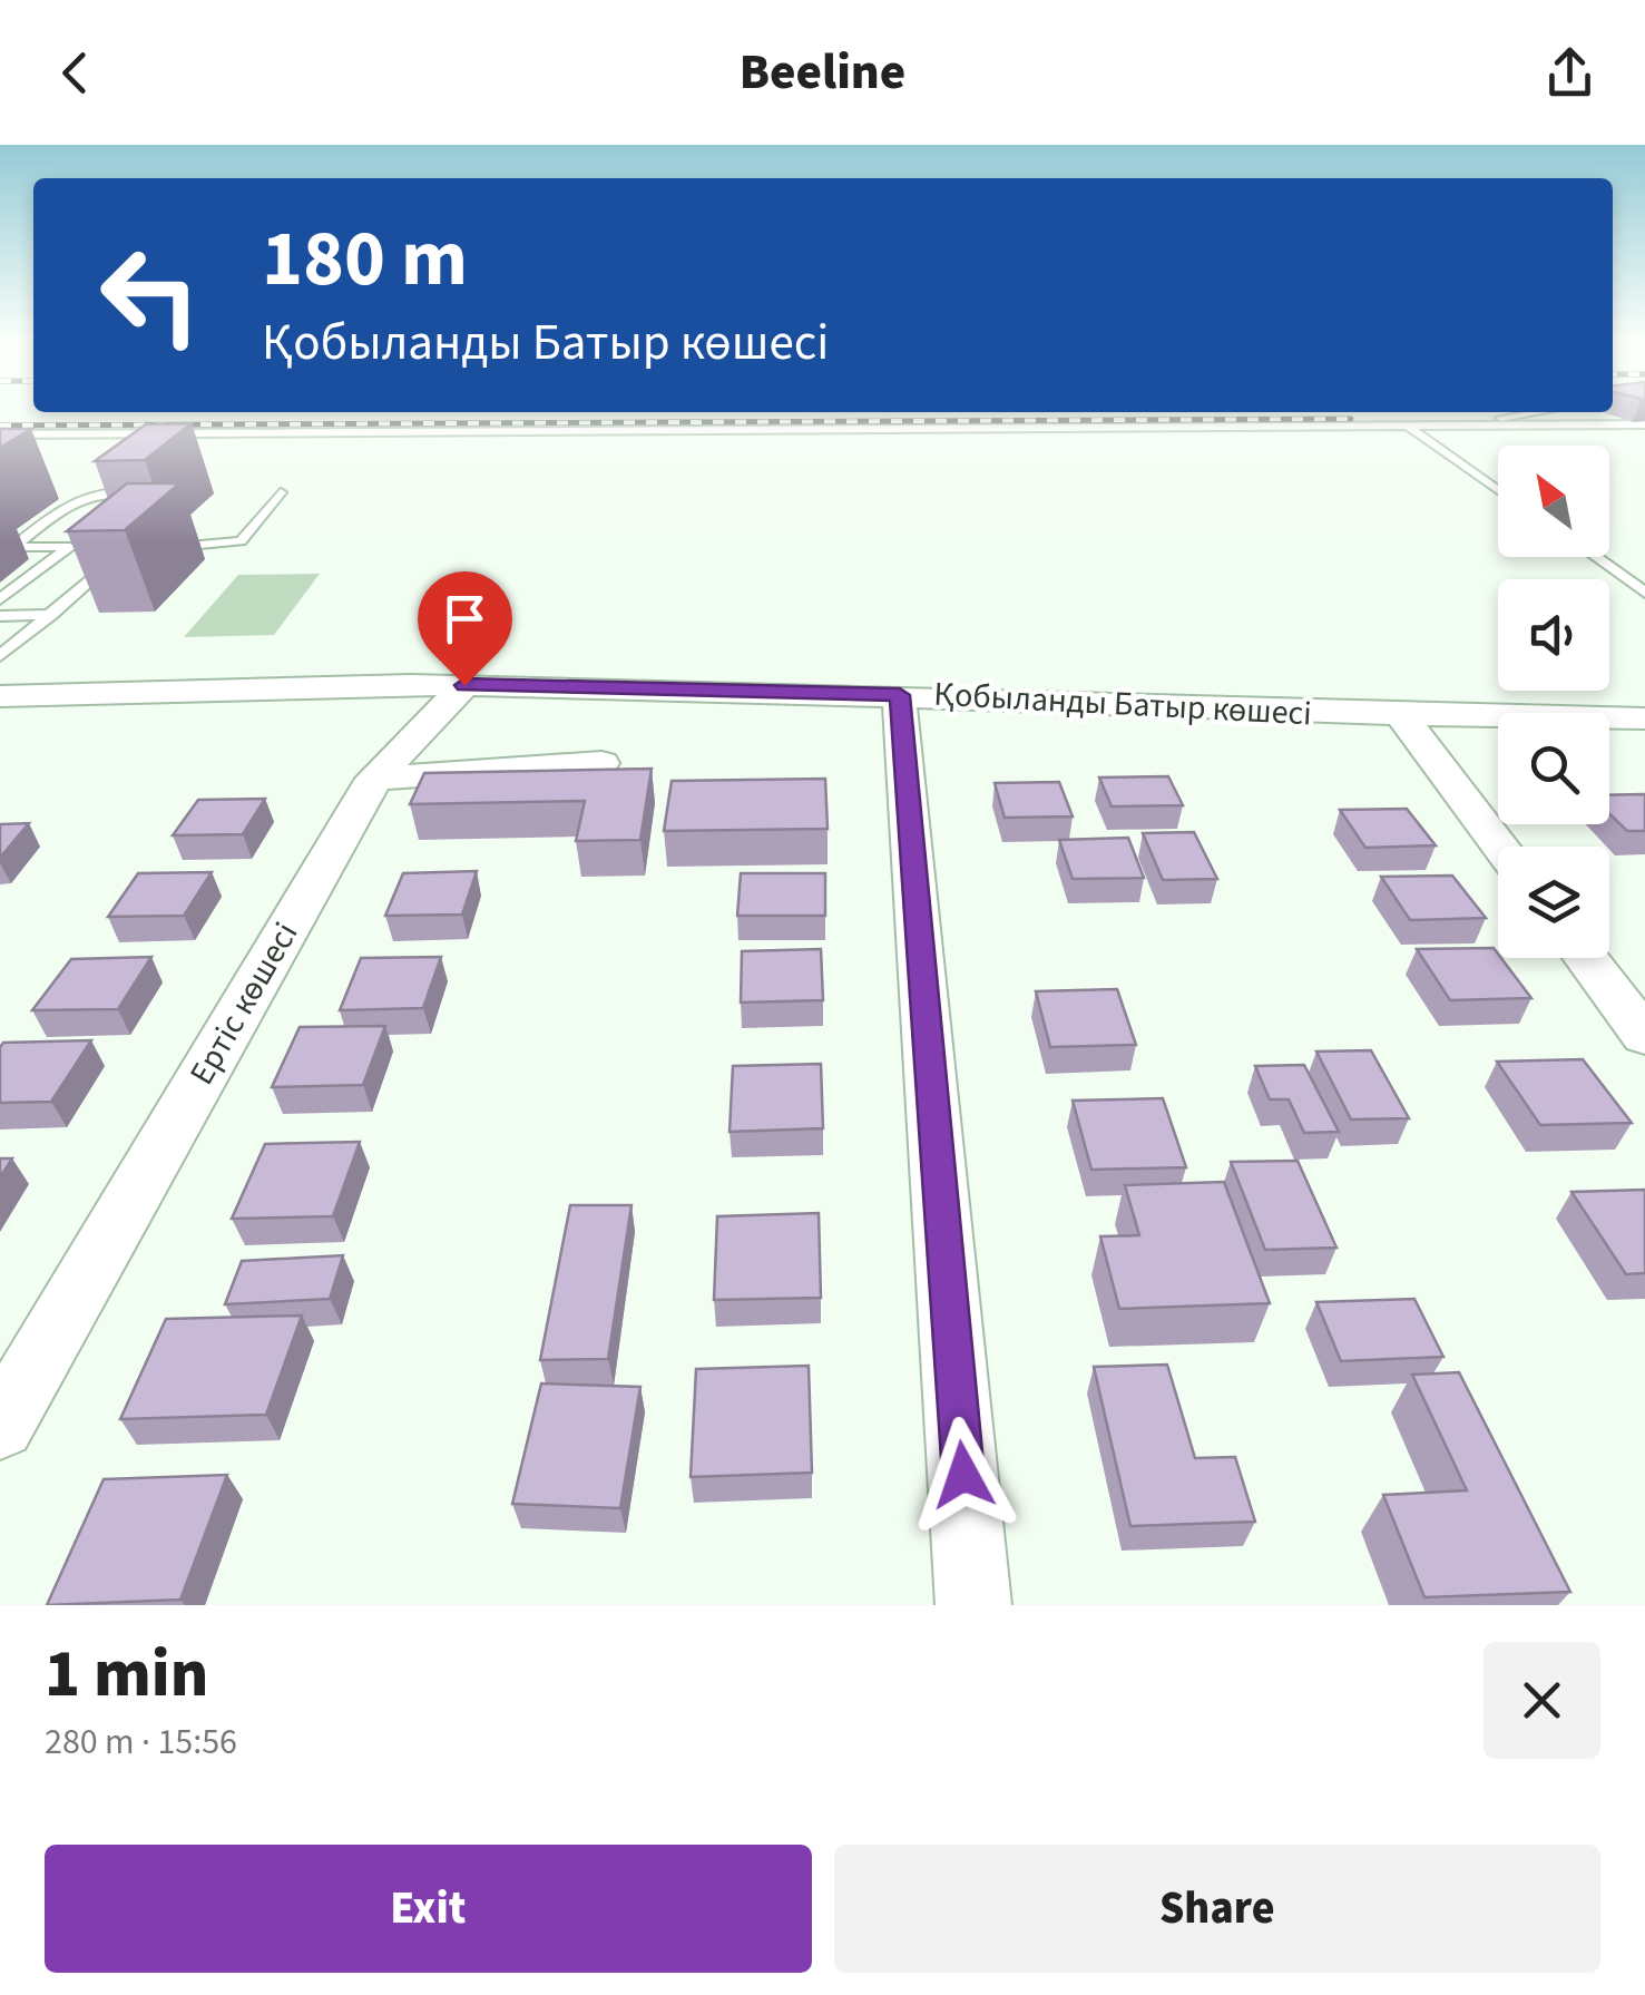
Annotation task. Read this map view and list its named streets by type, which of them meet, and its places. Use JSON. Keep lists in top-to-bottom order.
{
  "streets": {
    "street": ["Қобыланды Батыр көшесі", "Ертіс көшесі"]
  },
  "crossings": [
    ["Қобыланды Батыр көшесі", "Ертіс көшесі"]
  ],
  "north": "top left",
  "page": {
    "header": "Beeline",
    "turn": ["180 m", "Қобыланды Батыр көшесі"],
    "heading": ["1 min", "280 m · 15:56"],
    "buttons": ["Exit", "Share"]
  }
}
